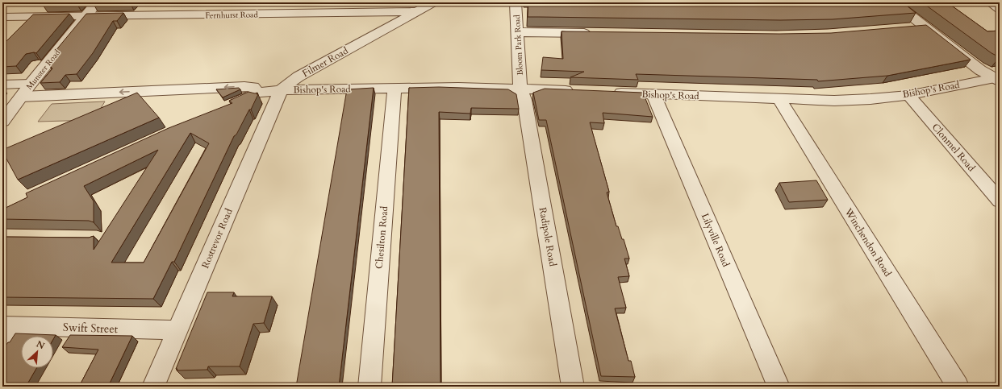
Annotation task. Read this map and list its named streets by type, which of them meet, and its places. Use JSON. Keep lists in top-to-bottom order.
{
  "streets": {
    "street": [
      "Fernhurst Road",
      "Bloom Park Road",
      "Filmer Road",
      "Munster Road",
      "Bishop's Road",
      "Clonmel Road",
      "Radipole Road",
      "Chesilton Road",
      "Rostrevor Road",
      "Lilyville Road",
      "Winchendon Road",
      "Swift Street"
    ]
  },
  "crossings": [
    ["Fernhurst Road", "Filmer Road"],
    ["Fernhurst Road", "Munster Road"],
    ["Bloom Park Road", "Bishop's Road"],
    ["Bloom Park Road", "Radipole Road"],
    ["Filmer Road", "Bishop's Road"],
    ["Filmer Road", "Rostrevor Road"],
    ["Bishop's Road", "Clonmel Road"],
    ["Bishop's Road", "Radipole Road"],
    ["Bishop's Road", "Chesilton Road"],
    ["Bishop's Road", "Rostrevor Road"],
    ["Bishop's Road", "Lilyville Road"],
    ["Bishop's Road", "Winchendon Road"],
    ["Rostrevor Road", "Swift Street"]
  ],
  "north": "top right"
}
